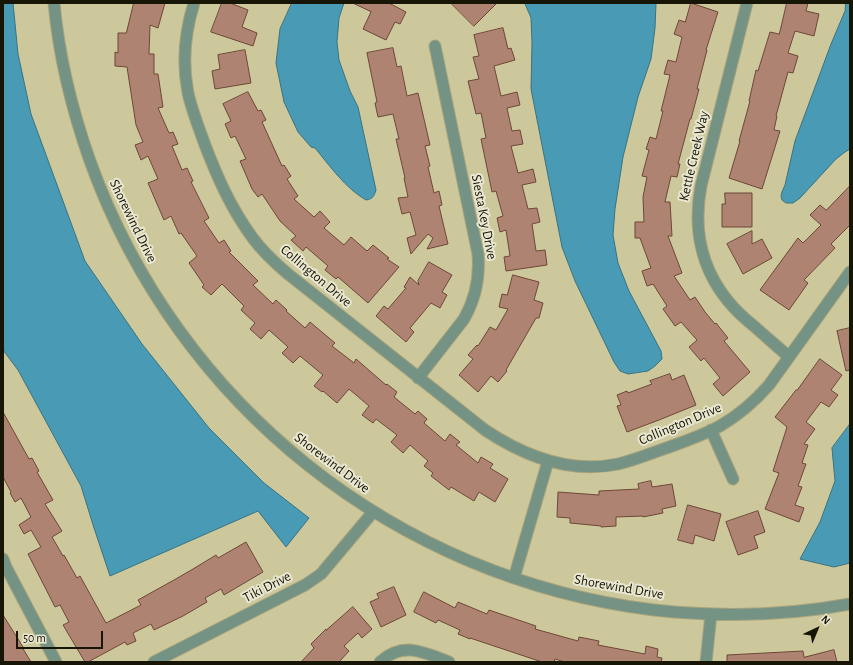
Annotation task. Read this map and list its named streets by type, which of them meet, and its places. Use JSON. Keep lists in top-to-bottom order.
{
  "streets": {
    "street": [
      "Kettle Creek Way",
      "Siesta Key Drive",
      "Shorewind Drive",
      "Collington Drive",
      "Tiki Drive"
    ]
  },
  "crossings": [
    ["Kettle Creek Way", "Collington Drive"],
    ["Siesta Key Drive", "Collington Drive"],
    ["Shorewind Drive", "Tiki Drive"]
  ],
  "scale_bar": "50 m",
  "north": "top right"
}
